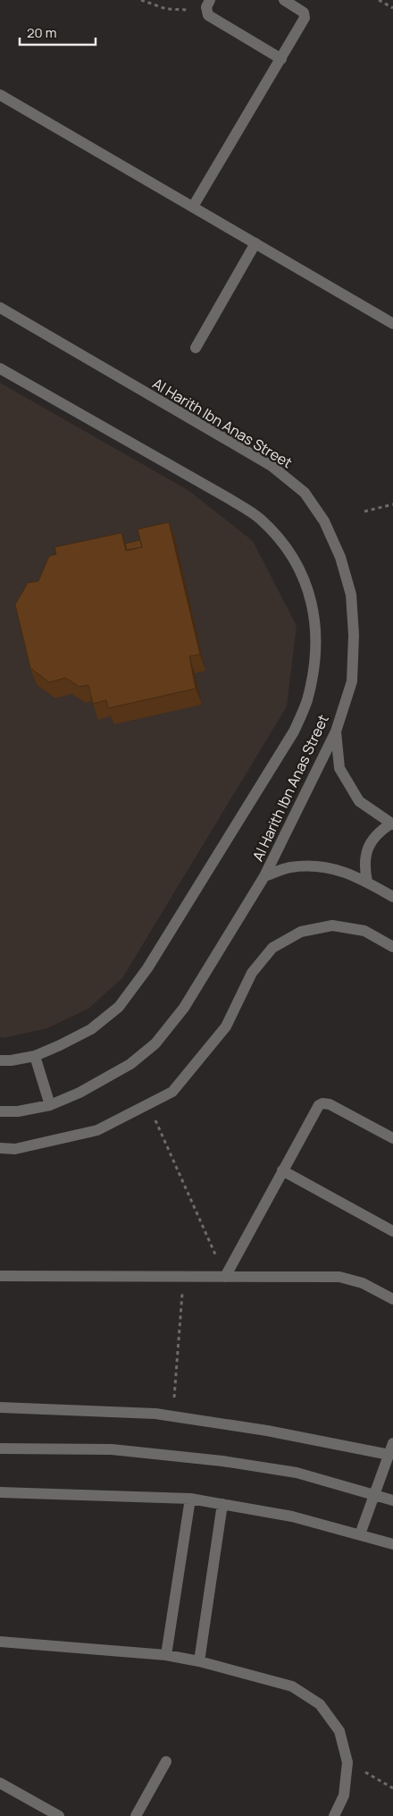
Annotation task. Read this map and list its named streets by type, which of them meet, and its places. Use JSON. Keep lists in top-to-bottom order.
{
  "streets": {
    "street": ["Al Harith Ibn Anas Street"]
  },
  "scale_bar": "20 m"
}
